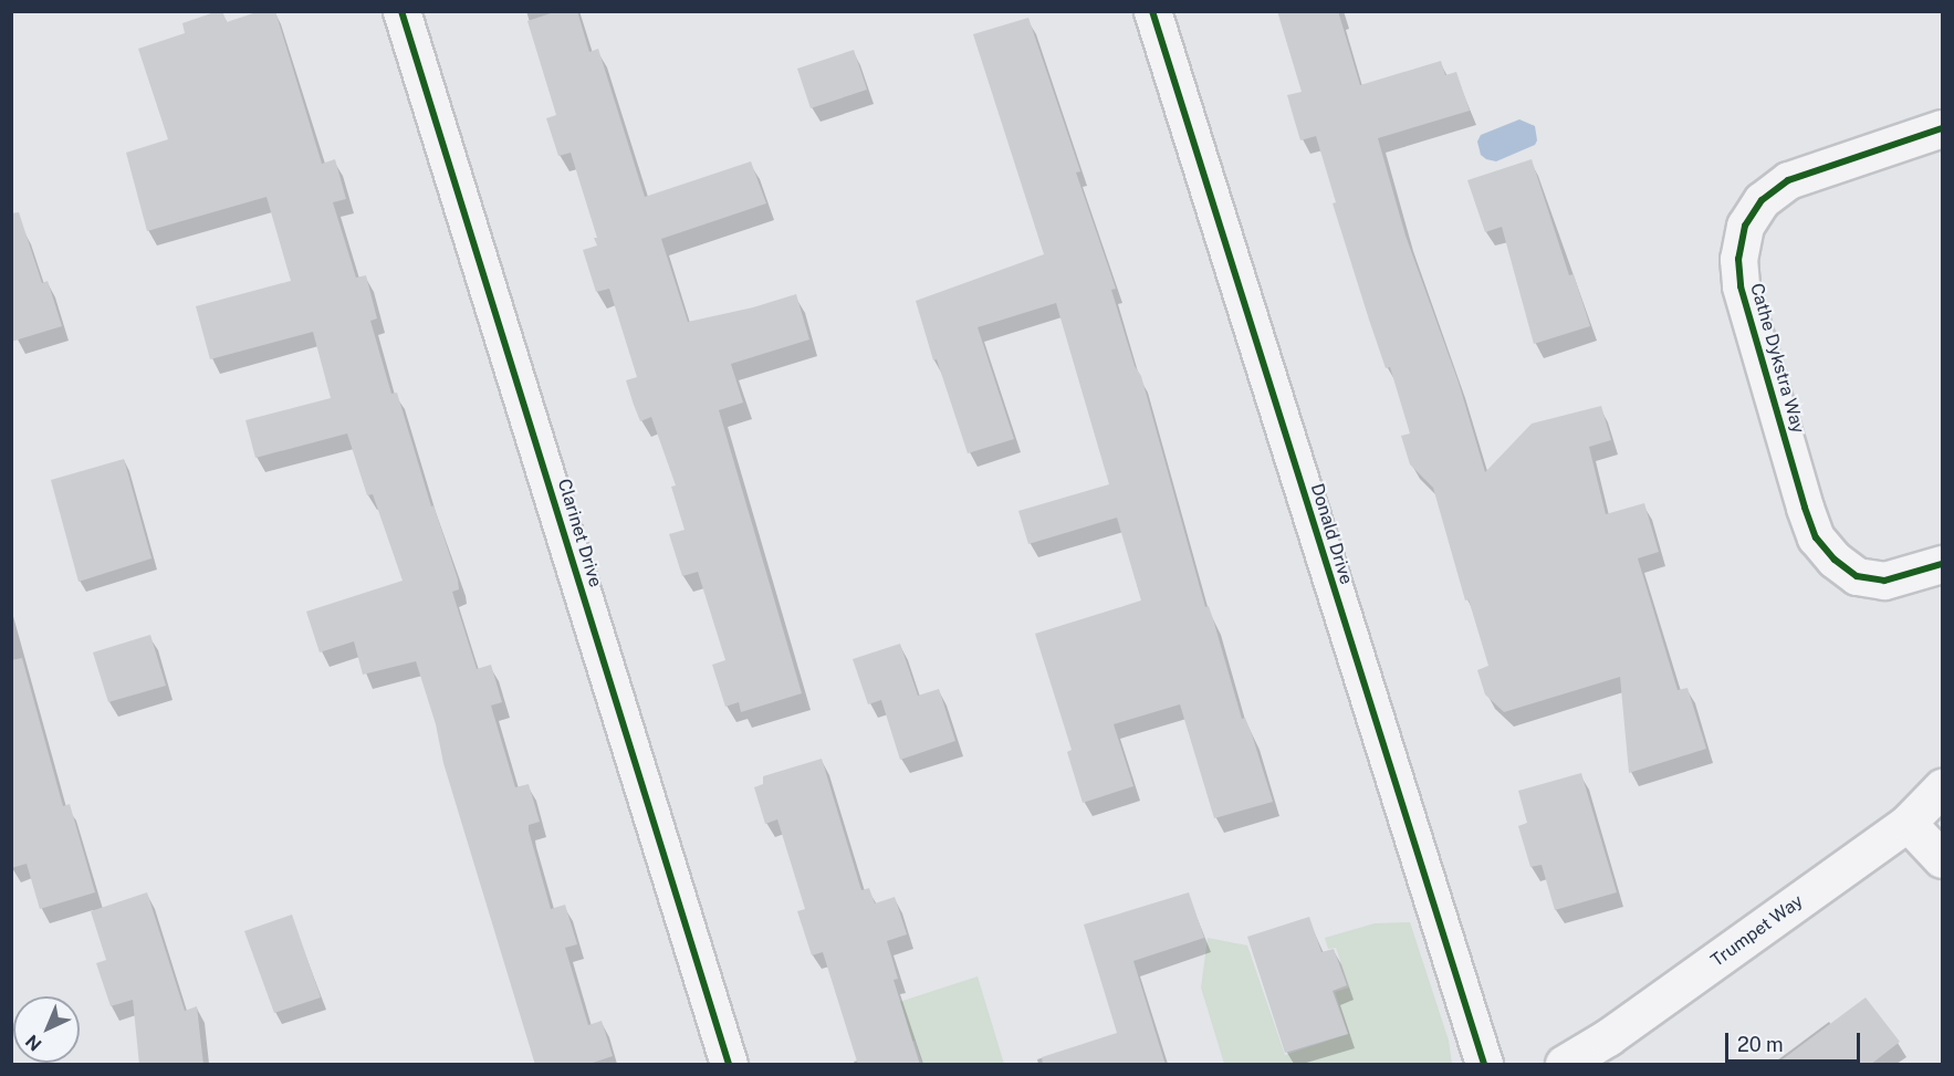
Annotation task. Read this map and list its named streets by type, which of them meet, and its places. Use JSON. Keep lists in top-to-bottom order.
{
  "streets": {
    "street": [
      "Cathe Dykstra Way",
      "Clarinet Drive",
      "Donald Drive",
      "Trumpet Way"
    ]
  },
  "scale_bar": "20 m",
  "north": "bottom left"
}
